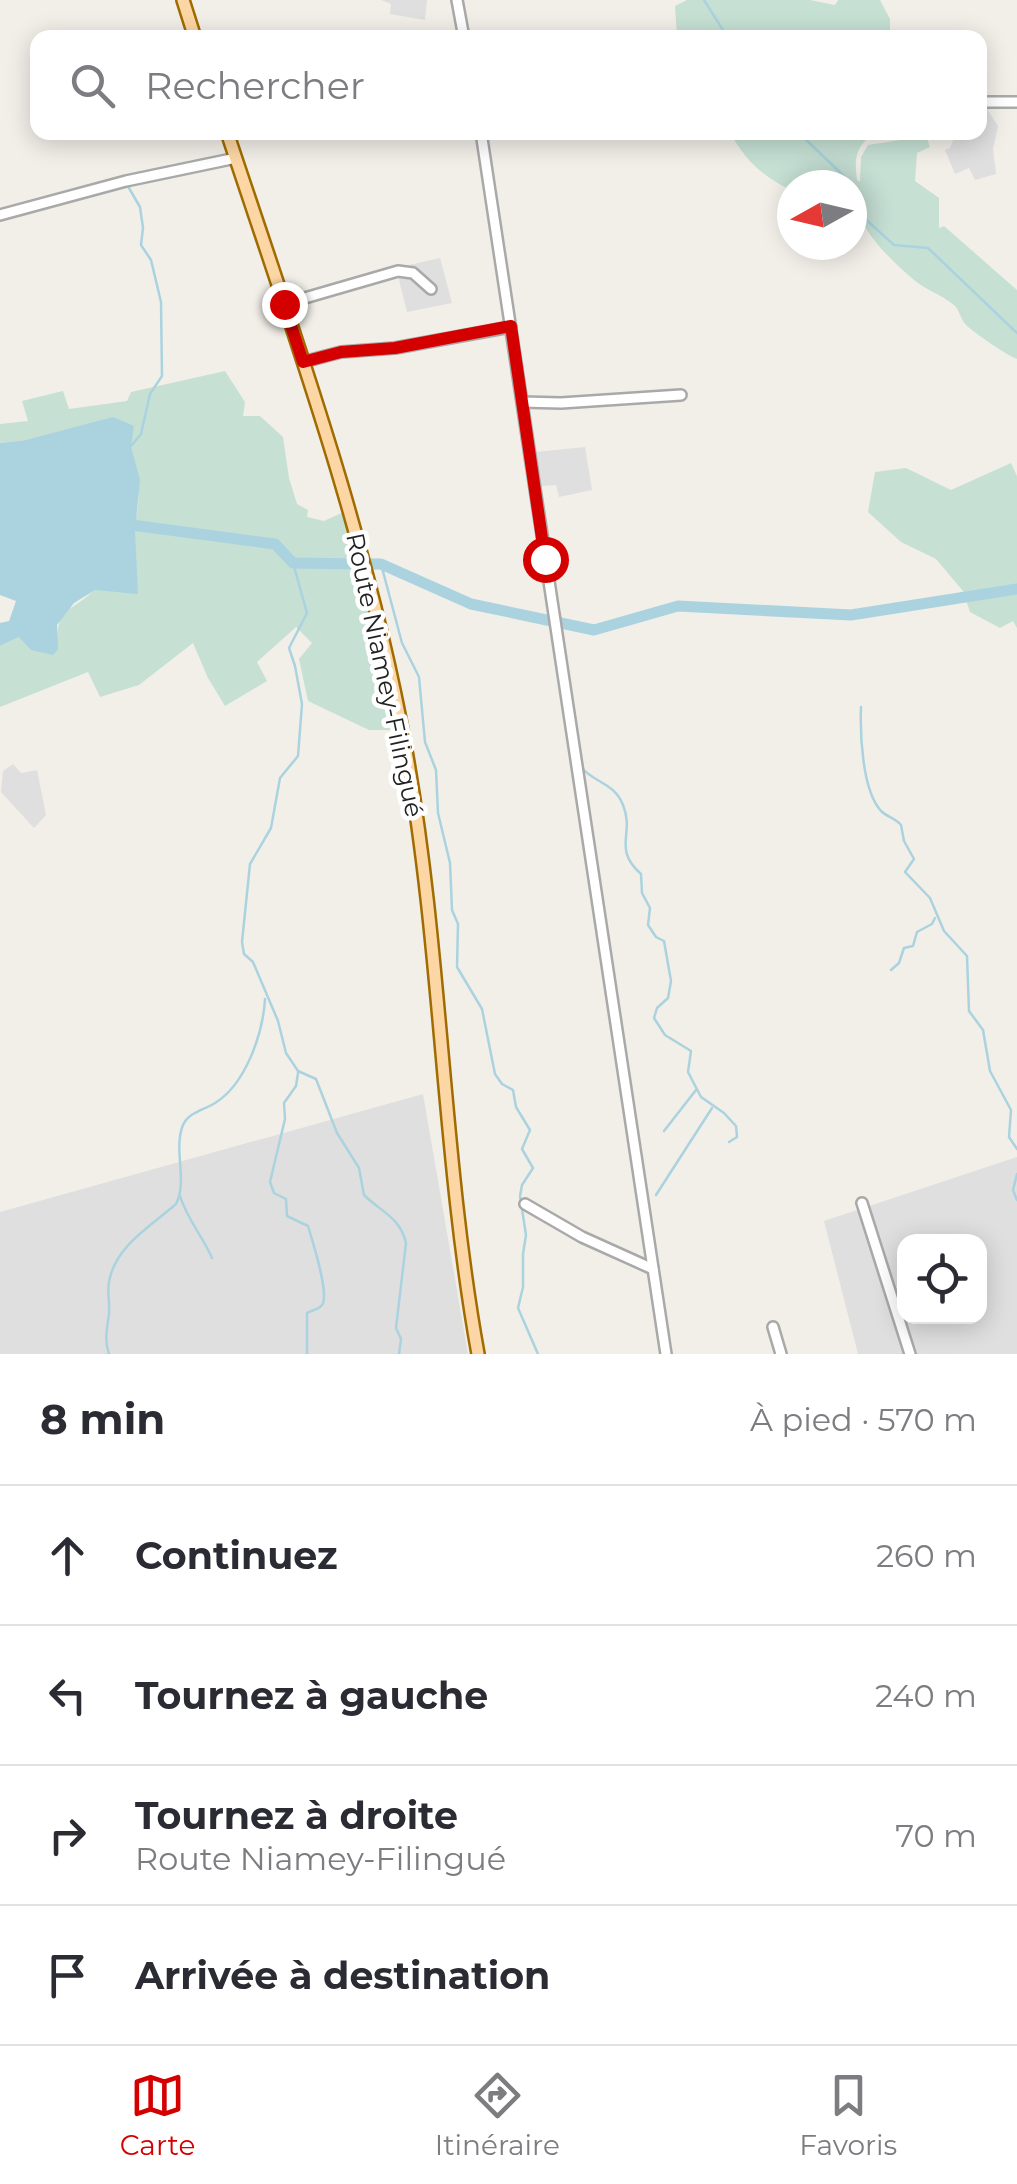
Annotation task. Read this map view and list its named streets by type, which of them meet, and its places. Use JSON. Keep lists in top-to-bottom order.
{
  "streets": {
    "main road": ["Route Niamey-Filingué"]
  },
  "north": "left",
  "page": {
    "search": "Rechercher",
    "heading": ["8 min", "À pied · 570 m"],
    "list": [
      ["Continuez", "260 m"],
      ["Tournez à gauche", "240 m"],
      ["Tournez à droite", "Route Niamey-Filingué", "70 m"],
      "Arrivée à destination"
    ],
    "nav": ["Carte", "Itinéraire", "Favoris"]
  }
}
